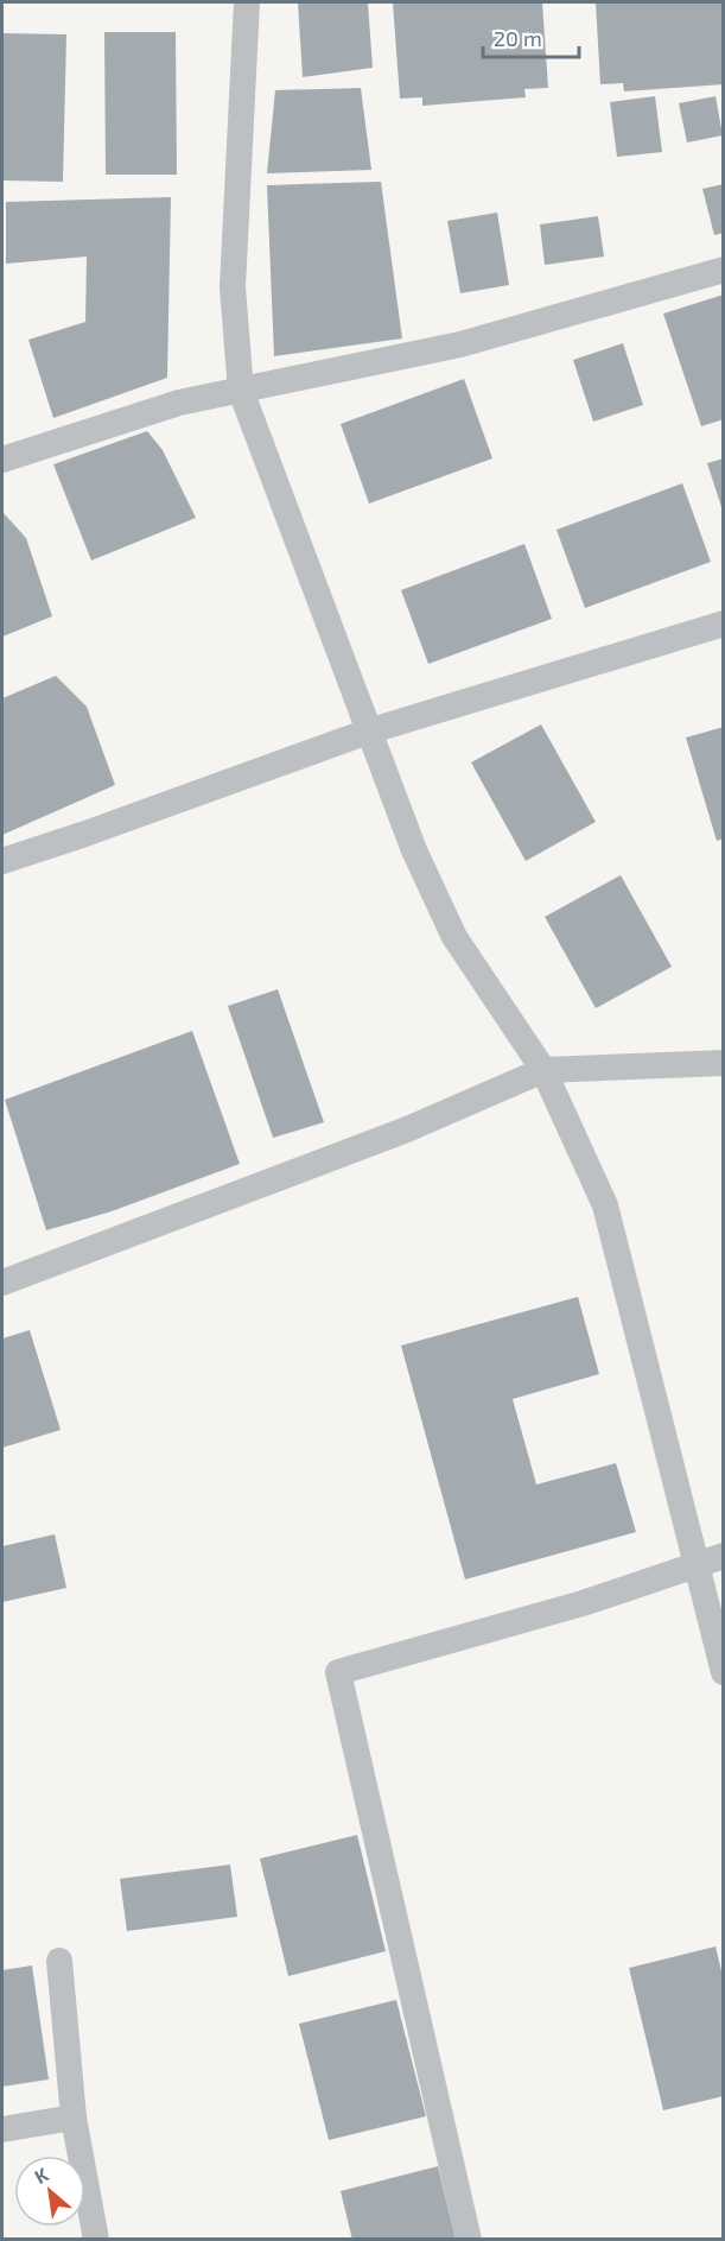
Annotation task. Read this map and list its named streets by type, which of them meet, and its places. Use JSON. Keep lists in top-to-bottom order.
{
  "scale_bar": "20 m",
  "north": "top left"
}
